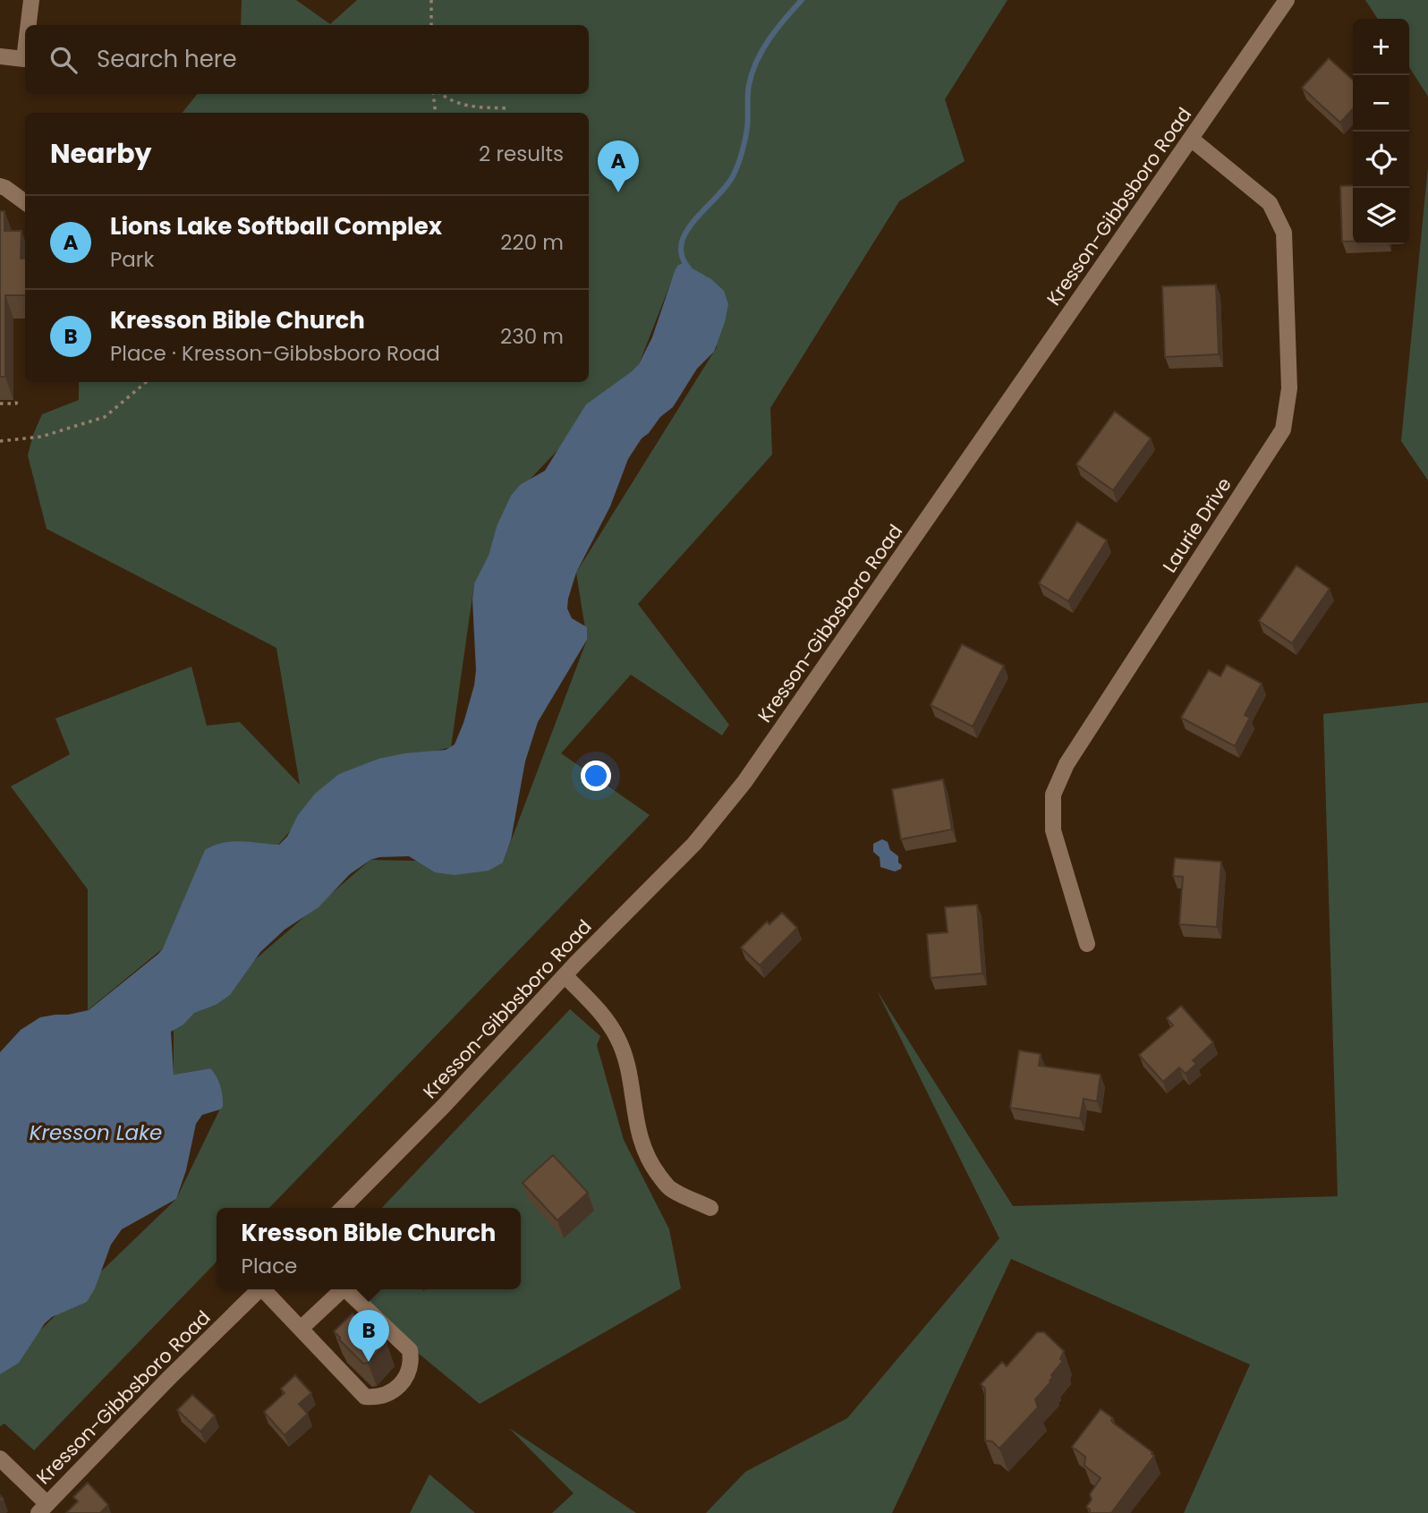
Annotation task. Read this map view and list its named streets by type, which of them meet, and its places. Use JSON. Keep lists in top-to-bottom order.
{
  "streets": {
    "street": ["Kresson-Gibbsboro Road", "Laurie Drive"]
  },
  "crossings": [
    ["Kresson-Gibbsboro Road", "Laurie Drive"]
  ],
  "water": ["Kresson Lake"],
  "page": {
    "map_buttons": ["+", "−"],
    "search": "Search here",
    "heading": ["Nearby", "2 results"],
    "pins": ["A", "B"],
    "list": [
      {
        "mark": "A",
        "name": "Lions Lake Softball Complex",
        "note": "Park",
        "value": "220 m"
      },
      {
        "mark": "B",
        "name": "Kresson Bible Church",
        "note": "Place · Kresson-Gibbsboro Road",
        "value": "230 m"
      }
    ],
    "popup": ["Kresson Bible Church", "Place"]
  }
}
